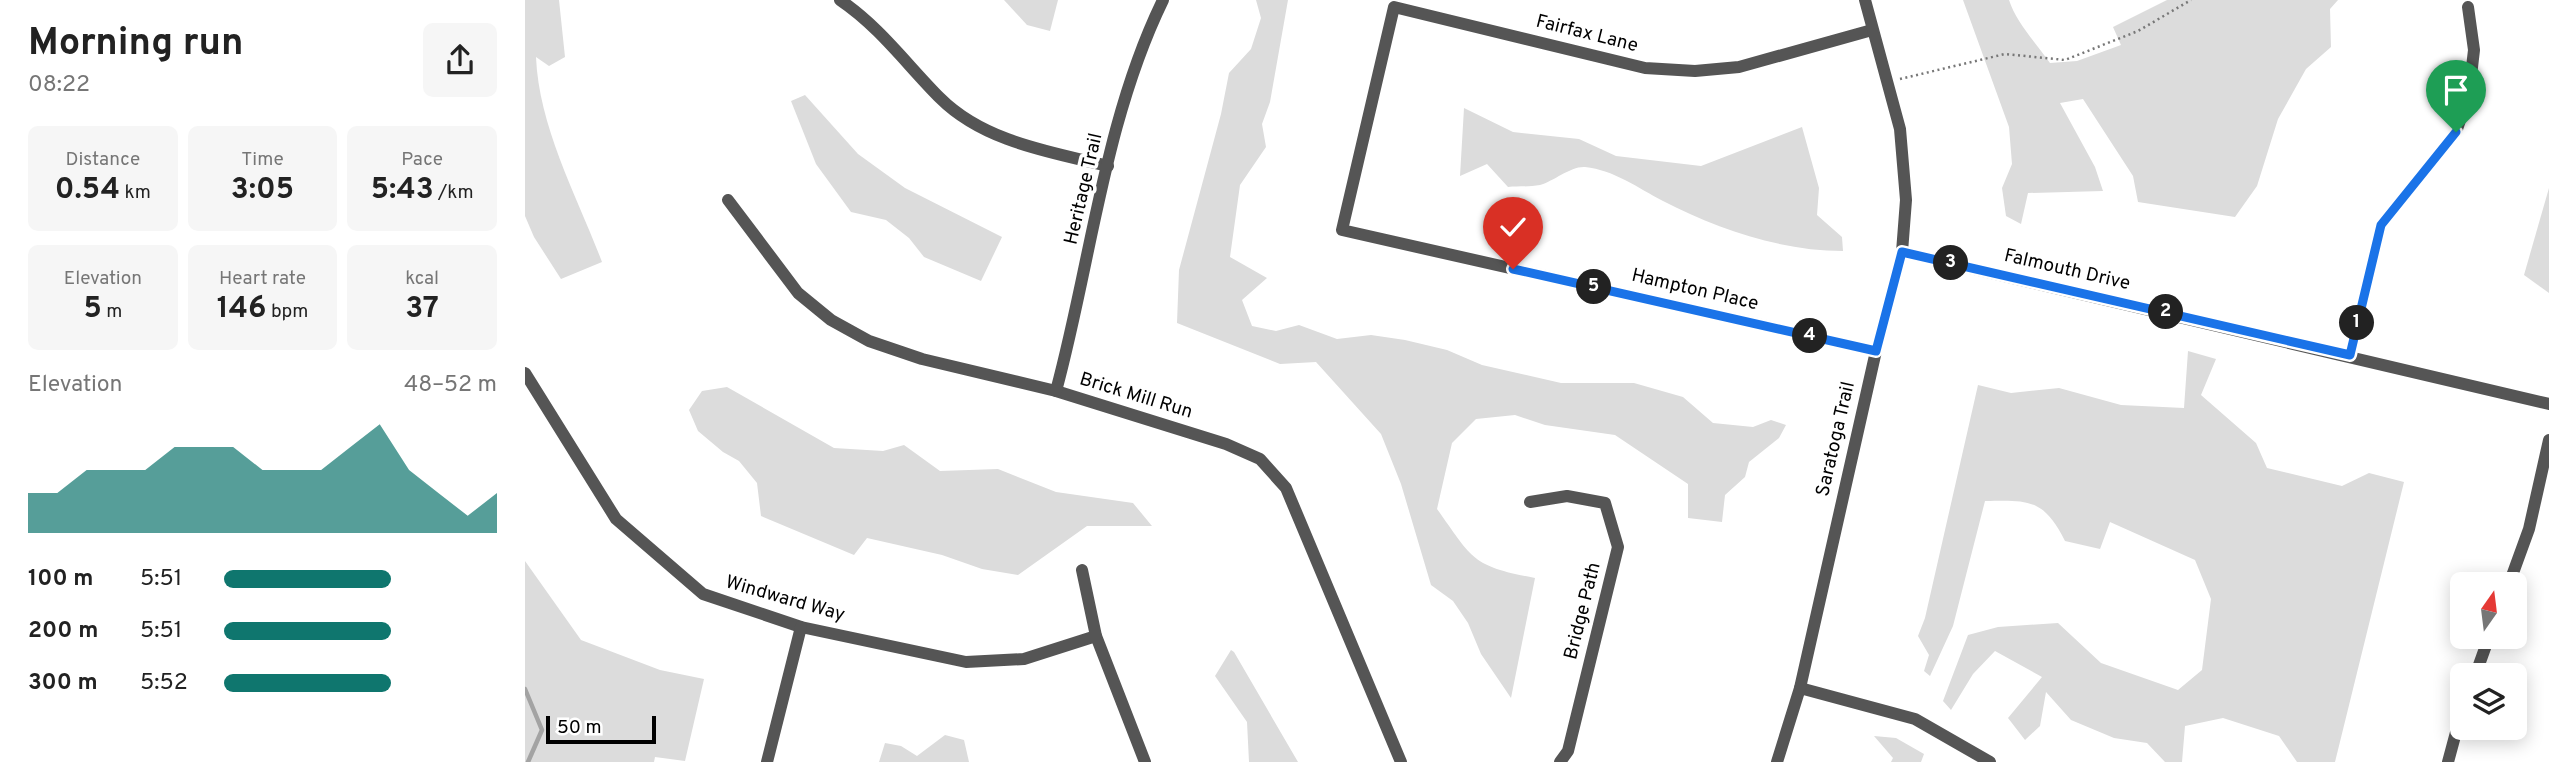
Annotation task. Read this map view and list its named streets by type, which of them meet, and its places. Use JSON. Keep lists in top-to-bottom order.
{
  "streets": {
    "street": [
      "Fairfax Lane",
      "Heritage Trail",
      "Falmouth Drive",
      "Hampton Place",
      "Brick Mill Run",
      "Saratoga Trail",
      "Windward Way",
      "Bridge Path"
    ]
  },
  "crossings": [
    ["Fairfax Lane", "Hampton Place"],
    ["Fairfax Lane", "Saratoga Trail"],
    ["Heritage Trail", "Brick Mill Run"],
    ["Falmouth Drive", "Saratoga Trail"],
    ["Hampton Place", "Saratoga Trail"]
  ],
  "scale_bar": "50 m",
  "north": "top",
  "page": {
    "heading": ["Morning run", "08:22"],
    "stats": [
      ["Distance", "0.54 km"],
      ["Time", "3:05"],
      ["Pace", "5:43 /km"],
      ["Elevation", "5 m"],
      ["Heart rate", "146 bpm"],
      ["kcal", "37"]
    ],
    "pins": [
      "3",
      "5",
      "2",
      "1",
      "4"
    ],
    "chart": ["Elevation", "48–52 m"],
    "list": [
      {
        "name": "100 m",
        "note": "5:51"
      },
      {
        "name": "200 m",
        "note": "5:51"
      },
      {
        "name": "300 m",
        "note": "5:52"
      }
    ],
    "scale": "50 m"
  }
}
